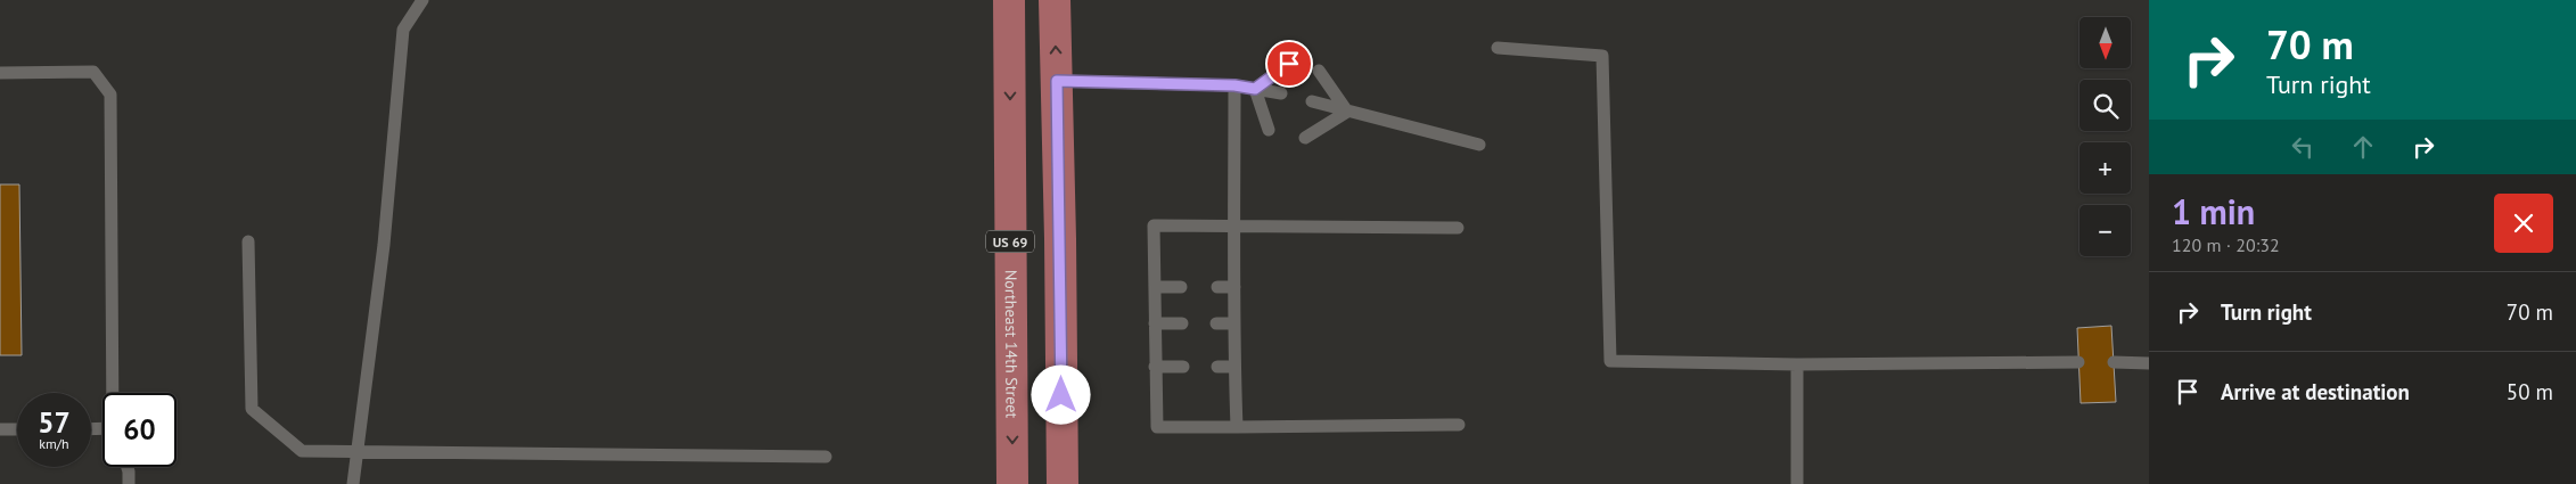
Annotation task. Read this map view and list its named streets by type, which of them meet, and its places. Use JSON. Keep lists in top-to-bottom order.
{
  "streets": {
    "main road": ["US 69", "Northeast 14th Street"]
  },
  "north": "bottom",
  "page": {
    "turn": ["70 m", "Turn right"],
    "map_buttons": ["+", "−"],
    "heading": ["1 min", "120 m · 20:32"],
    "list": [
      {
        "name": "Turn right",
        "value": "70 m"
      },
      {
        "name": "Arrive at destination",
        "value": "50 m"
      }
    ],
    "speed": "57 km/h",
    "limit": "60"
  }
}
